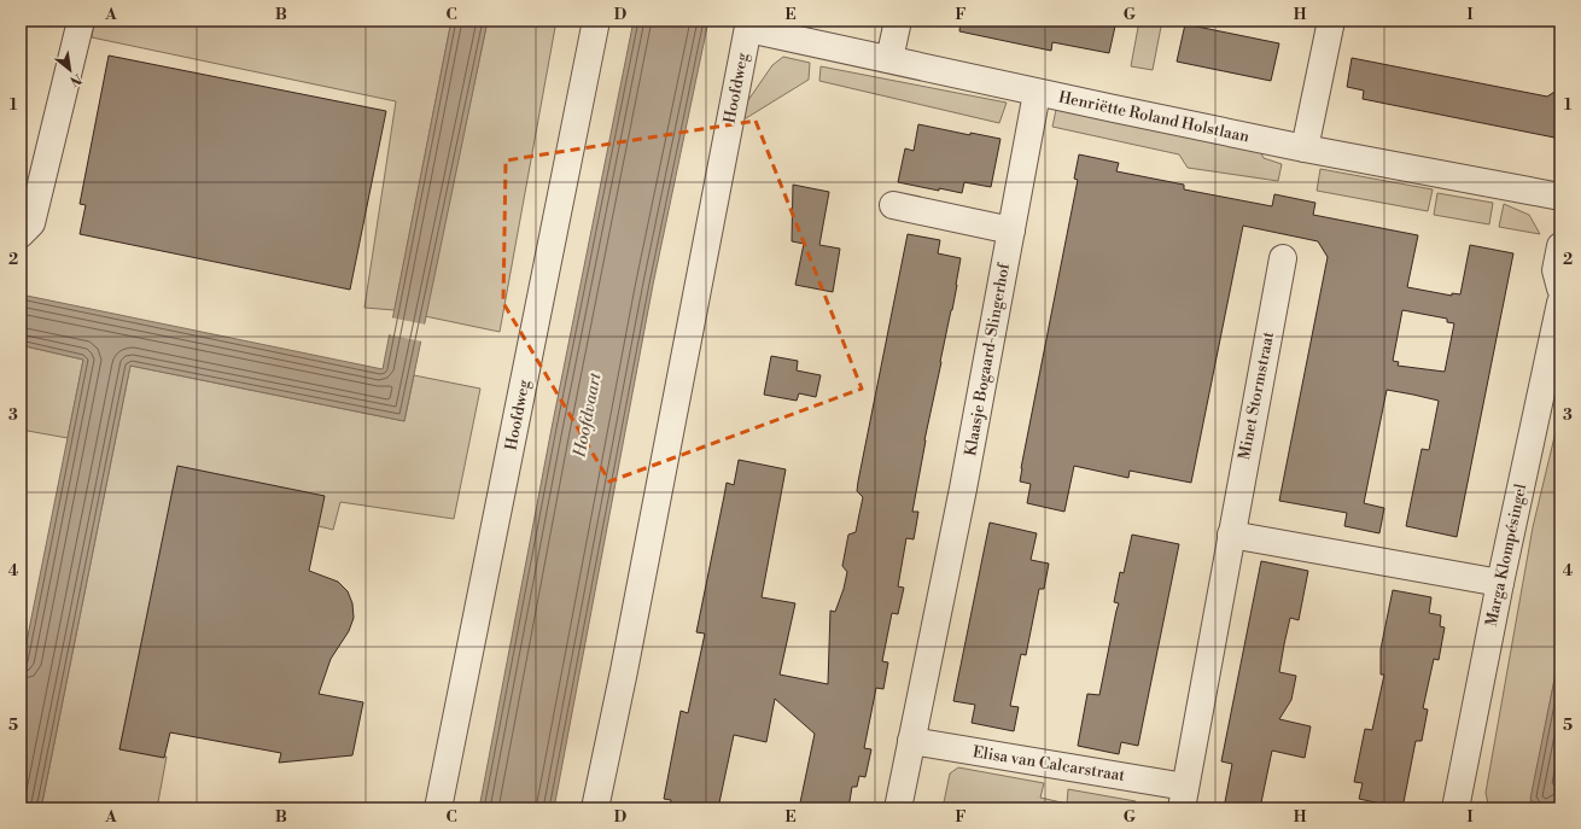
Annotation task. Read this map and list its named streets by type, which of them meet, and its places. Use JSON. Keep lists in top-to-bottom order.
{
  "streets": {
    "street": [
      "Hoofdweg",
      "Henriëtte Roland Holstlaan",
      "Klaasje Bogaard-Slingerhof",
      "Minet Stormstraat",
      "Marga Klompésingel",
      "Elisa van Calcarstraat"
    ]
  },
  "crossings": [
    ["Hoofdweg", "Henriëtte Roland Holstlaan"],
    ["Henriëtte Roland Holstlaan", "Klaasje Bogaard-Slingerhof"],
    ["Klaasje Bogaard-Slingerhof", "Elisa van Calcarstraat"],
    ["Minet Stormstraat", "Elisa van Calcarstraat"]
  ],
  "water": ["Hoofdvaart"],
  "north": "bottom right",
  "grid": {
    "columns": [
      "A",
      "B",
      "C",
      "D",
      "E",
      "F",
      "G",
      "H",
      "I"
    ],
    "rows": [
      "1",
      "2",
      "3",
      "4",
      "5"
    ]
  }
}
